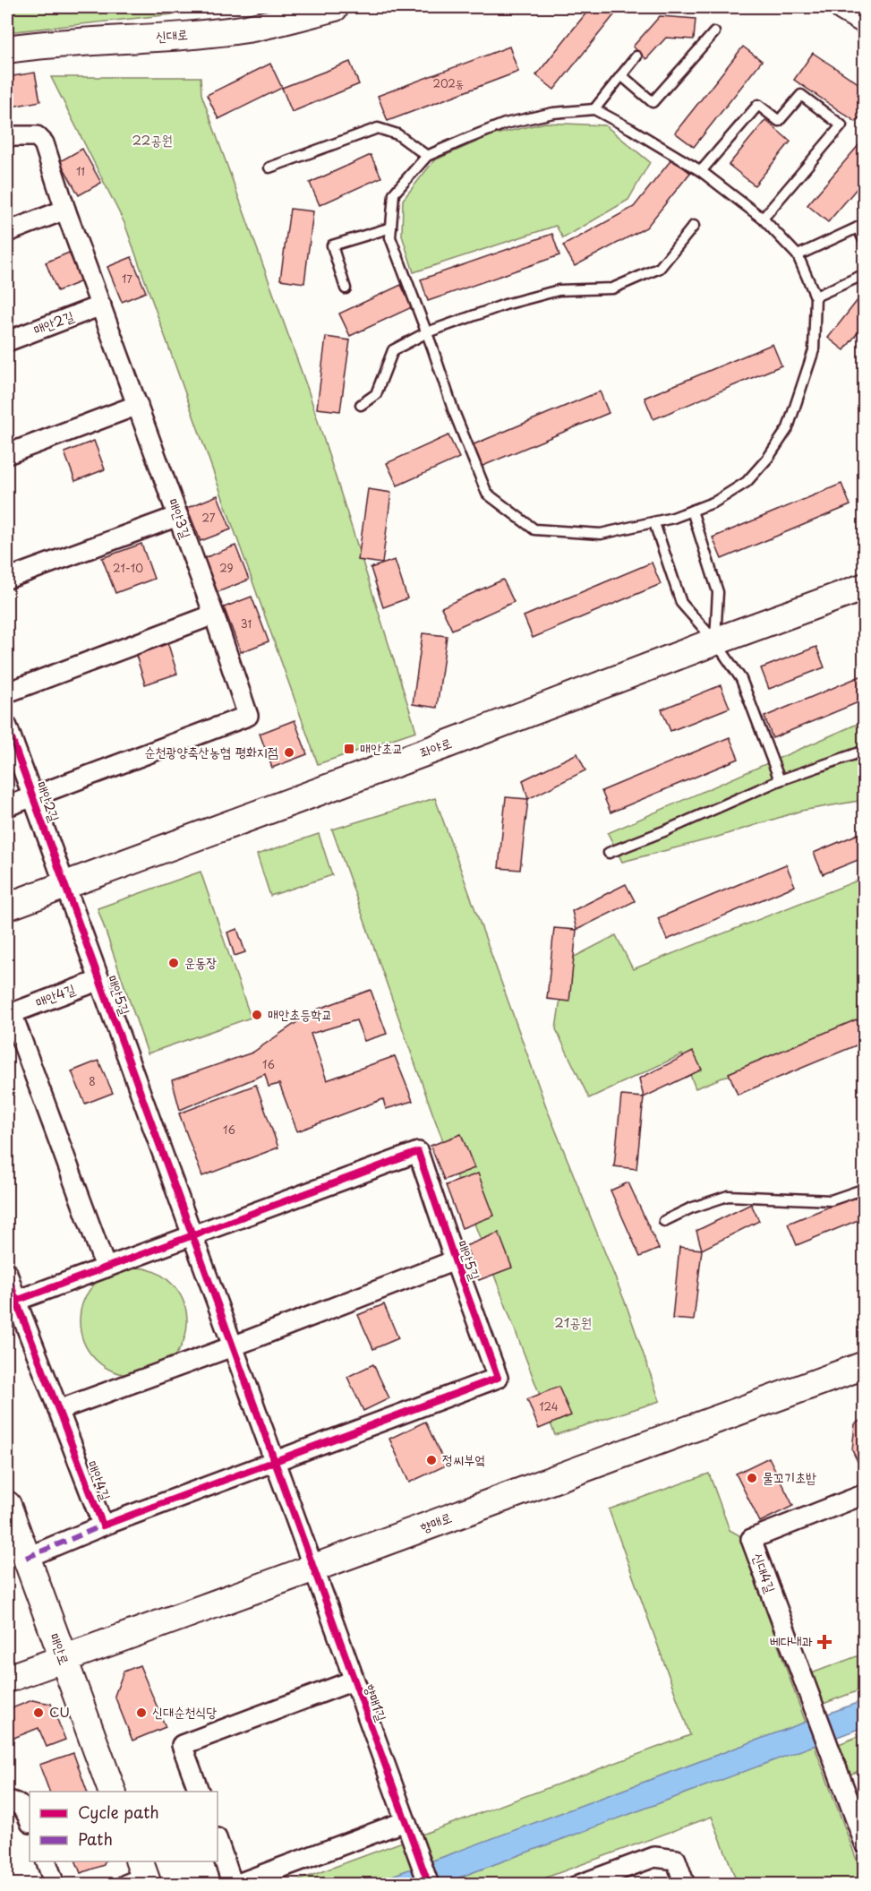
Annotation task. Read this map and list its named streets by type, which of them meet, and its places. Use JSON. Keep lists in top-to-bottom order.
{
  "streets": {
    "street": [
      "신대로",
      "매안2길",
      "매안3길",
      "좌야로",
      "매안5길",
      "매안4길",
      "향매로",
      "신대4길",
      "매안로",
      "향매1길"
    ]
  },
  "crossings": [
    ["매안2길", "매안3길"],
    ["매안2길", "좌야로"],
    ["매안2길", "매안5길"],
    ["좌야로", "매안5길"],
    ["매안5길", "매안4길"],
    ["매안5길", "향매로"],
    ["매안5길", "향매1길"],
    ["향매로", "매안로"],
    ["향매로", "향매1길"]
  ],
  "parks": ["22공원", "21공원"],
  "places": {
    "transit": ["매안초교"],
    "other": [
      "순천광양축산농협 평화지점",
      "운동장",
      "매안초등학교",
      "정씨부엌",
      "물꼬기초밥",
      "CU",
      "신대순천식당"
    ],
    "health": ["베다내과"]
  },
  "house_numbers": [
    "202동",
    "11",
    "17",
    "27",
    "21-10",
    "29",
    "31",
    "16",
    "8",
    "16",
    "124"
  ],
  "legend": ["Cycle path", "Path"]
}
